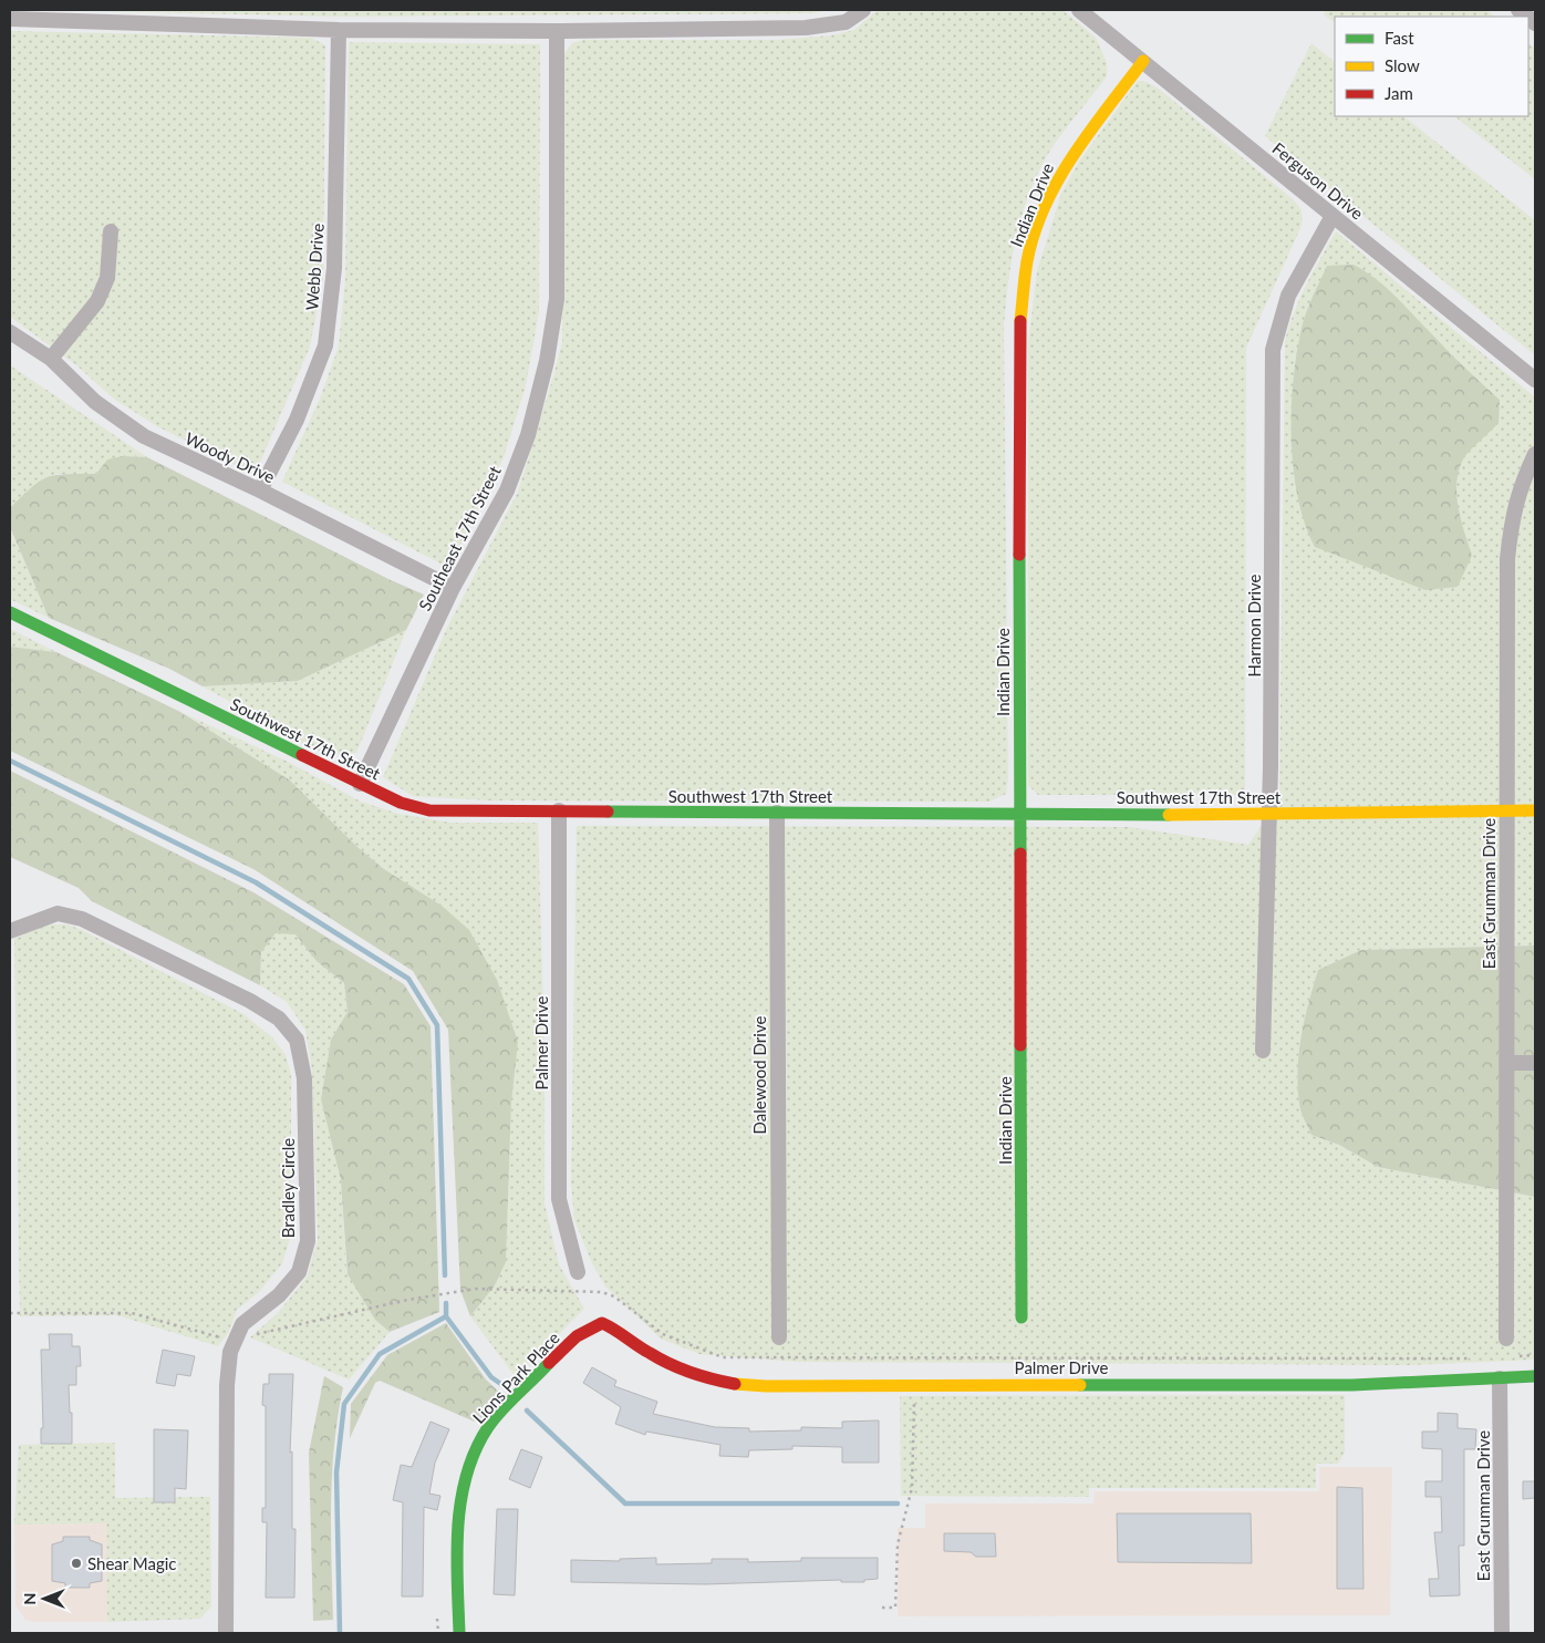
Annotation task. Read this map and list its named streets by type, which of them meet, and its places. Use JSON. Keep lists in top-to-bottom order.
{
  "streets": {
    "street": [
      "Ferguson Drive",
      "Indian Drive",
      "Webb Drive",
      "Woody Drive",
      "Southeast 17th Street",
      "Harmon Drive",
      "Southwest 17th Street",
      "East Grumman Drive",
      "Palmer Drive",
      "Dalewood Drive",
      "Bradley Circle",
      "Lions Park Place"
    ]
  },
  "crossings": [
    ["Ferguson Drive", "Indian Drive"],
    ["Ferguson Drive", "Harmon Drive"],
    ["Indian Drive", "Southwest 17th Street"],
    ["Webb Drive", "Woody Drive"],
    ["Woody Drive", "Southeast 17th Street"],
    ["Southeast 17th Street", "Southwest 17th Street"],
    ["Harmon Drive", "Southwest 17th Street"],
    ["Southwest 17th Street", "East Grumman Drive"],
    ["Southwest 17th Street", "Palmer Drive"],
    ["Southwest 17th Street", "Dalewood Drive"],
    ["East Grumman Drive", "Palmer Drive"],
    ["Palmer Drive", "Lions Park Place"]
  ],
  "places": ["Shear Magic"],
  "legend": ["Fast", "Slow", "Jam"],
  "north": "left"
}
